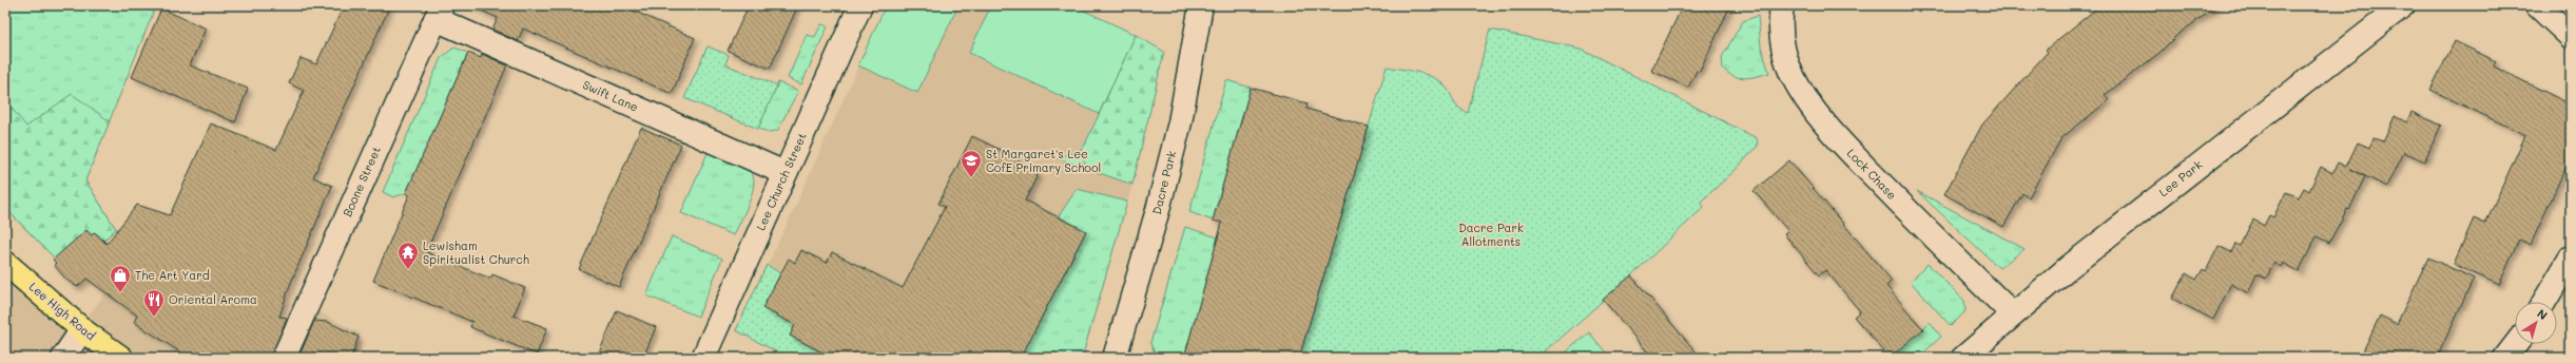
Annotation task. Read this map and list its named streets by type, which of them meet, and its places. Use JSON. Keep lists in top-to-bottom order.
{
  "streets": {
    "highway": ["Lee High Road"],
    "street": [
      "Swift Lane",
      "Lock Chase",
      "Lee Park",
      "Boone Street",
      "Lee Church Street",
      "Dacre Park"
    ]
  },
  "crossings": [
    ["Swift Lane", "Boone Street"],
    ["Swift Lane", "Lee Church Street"],
    ["Lock Chase", "Lee Park"]
  ],
  "parks": ["Dacre Park Allotments"],
  "places": {
    "school or university": ["St Margaret's Lee CofE Primary School"],
    "temple": ["Lewisham Spiritualist Church"],
    "shop": ["The Art Yard"],
    "restaurant": ["Oriental Aroma"]
  },
  "north": "top right"
}
